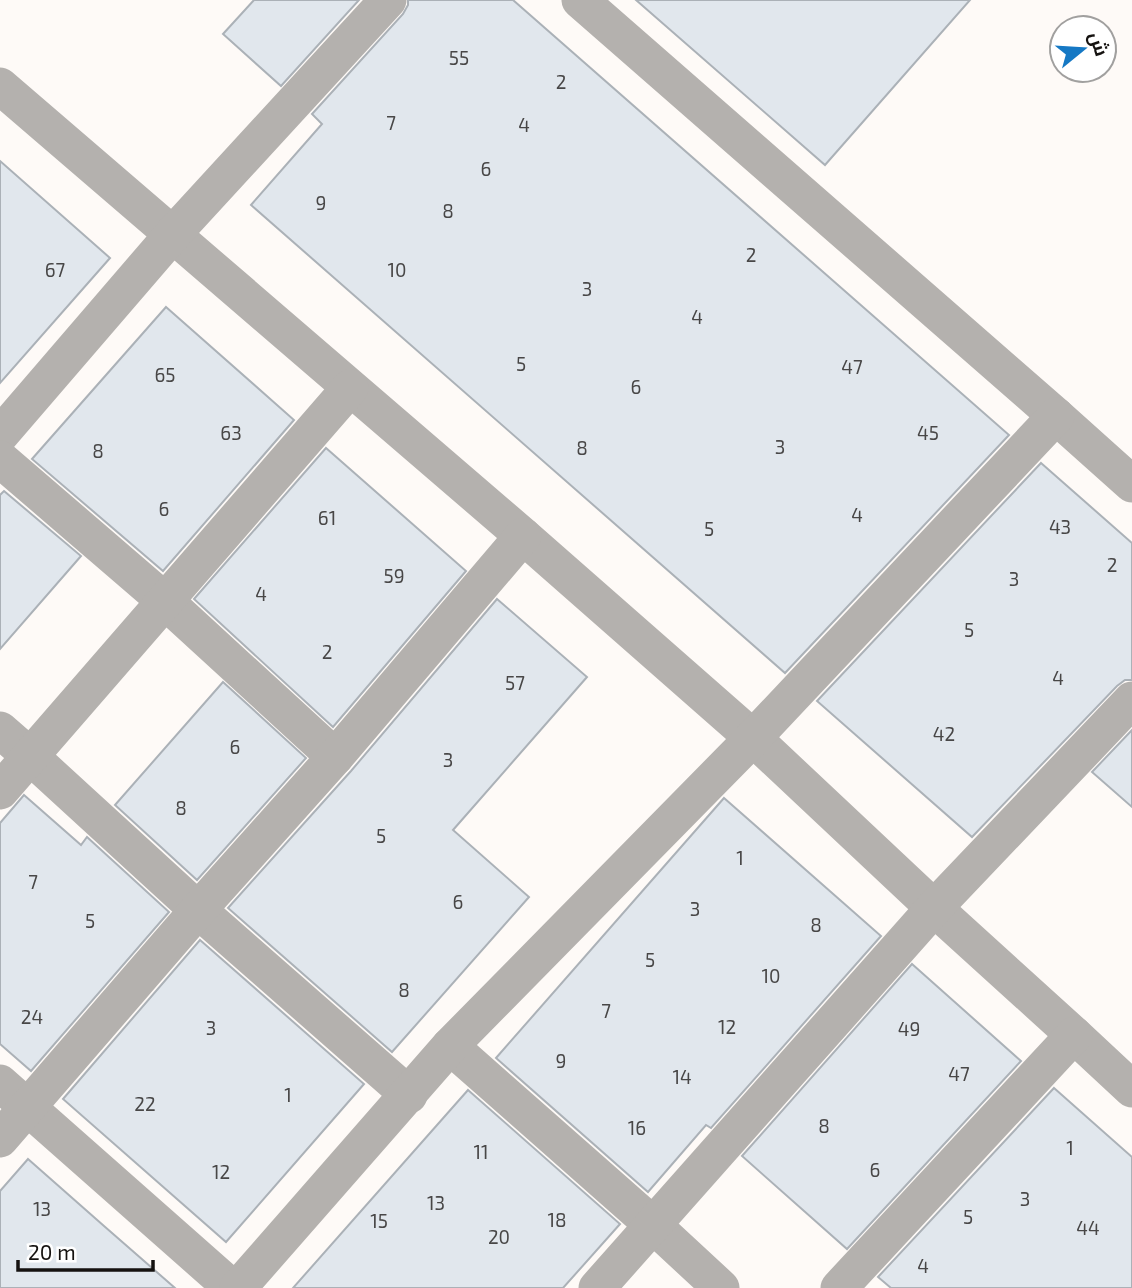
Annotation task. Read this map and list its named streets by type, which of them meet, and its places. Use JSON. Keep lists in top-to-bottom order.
{
  "house_numbers": [
    "55",
    "2",
    "7",
    "4",
    "6",
    "9",
    "8",
    "2",
    "67",
    "10",
    "3",
    "4",
    "5",
    "47",
    "65",
    "6",
    "63",
    "45",
    "3",
    "8",
    "8",
    "6",
    "4",
    "61",
    "43",
    "5",
    "2",
    "59",
    "3",
    "4",
    "5",
    "2",
    "4",
    "57",
    "42",
    "6",
    "3",
    "8",
    "5",
    "1",
    "7",
    "6",
    "3",
    "5",
    "8",
    "5",
    "10",
    "8",
    "7",
    "24",
    "12",
    "3",
    "49",
    "9",
    "47",
    "14",
    "1",
    "22",
    "8",
    "16",
    "1",
    "11",
    "6",
    "12",
    "3",
    "13",
    "13",
    "5",
    "18",
    "15",
    "44",
    "20",
    "4"
  ],
  "scale_bar": "20 m",
  "north": "right"
}
